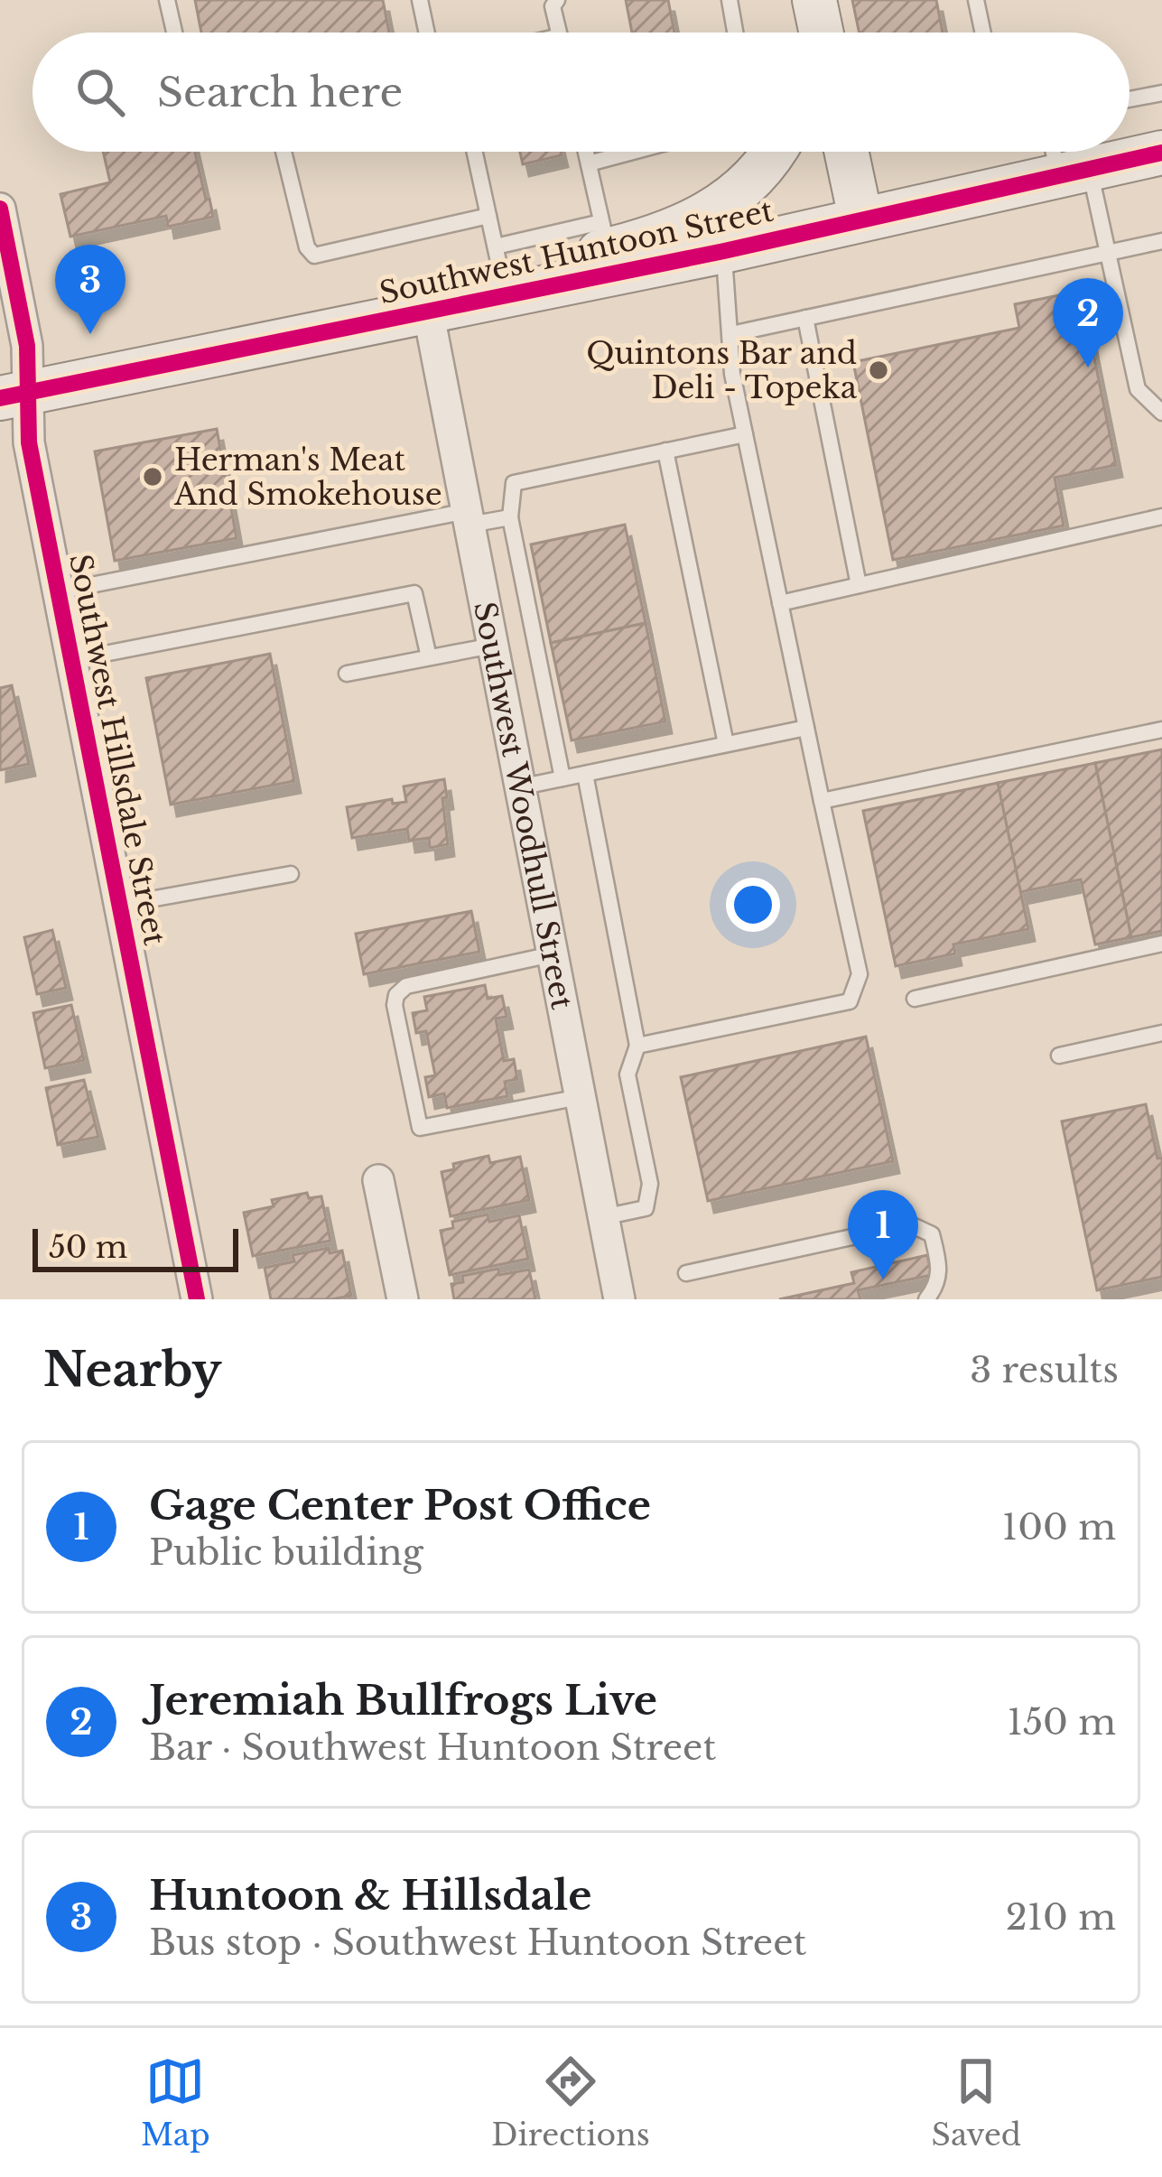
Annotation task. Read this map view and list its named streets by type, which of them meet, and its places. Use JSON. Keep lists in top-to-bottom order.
{
  "streets": {
    "main road": ["Southwest Huntoon Street"],
    "street": ["Southwest Hillsdale Street", "Southwest Woodhull Street"]
  },
  "crossings": [
    ["Southwest Huntoon Street", "Southwest Hillsdale Street"],
    ["Southwest Huntoon Street", "Southwest Woodhull Street"]
  ],
  "places": ["Quintons Bar and Deli - Topeka", "Herman's Meat And Smokehouse"],
  "scale_bar": "50 m",
  "page": {
    "search": "Search here",
    "pins": ["3", "2", "1"],
    "scale": "50 m",
    "heading": ["Nearby", "3 results"],
    "list": [
      {
        "mark": "1",
        "name": "Gage Center Post Office",
        "note": "Public building",
        "value": "100 m"
      },
      {
        "mark": "2",
        "name": "Jeremiah Bullfrogs Live",
        "note": "Bar · Southwest Huntoon Street",
        "value": "150 m"
      },
      {
        "mark": "3",
        "name": "Huntoon & Hillsdale",
        "note": "Bus stop · Southwest Huntoon Street",
        "value": "210 m"
      }
    ],
    "nav": ["Map", "Directions", "Saved"]
  }
}
